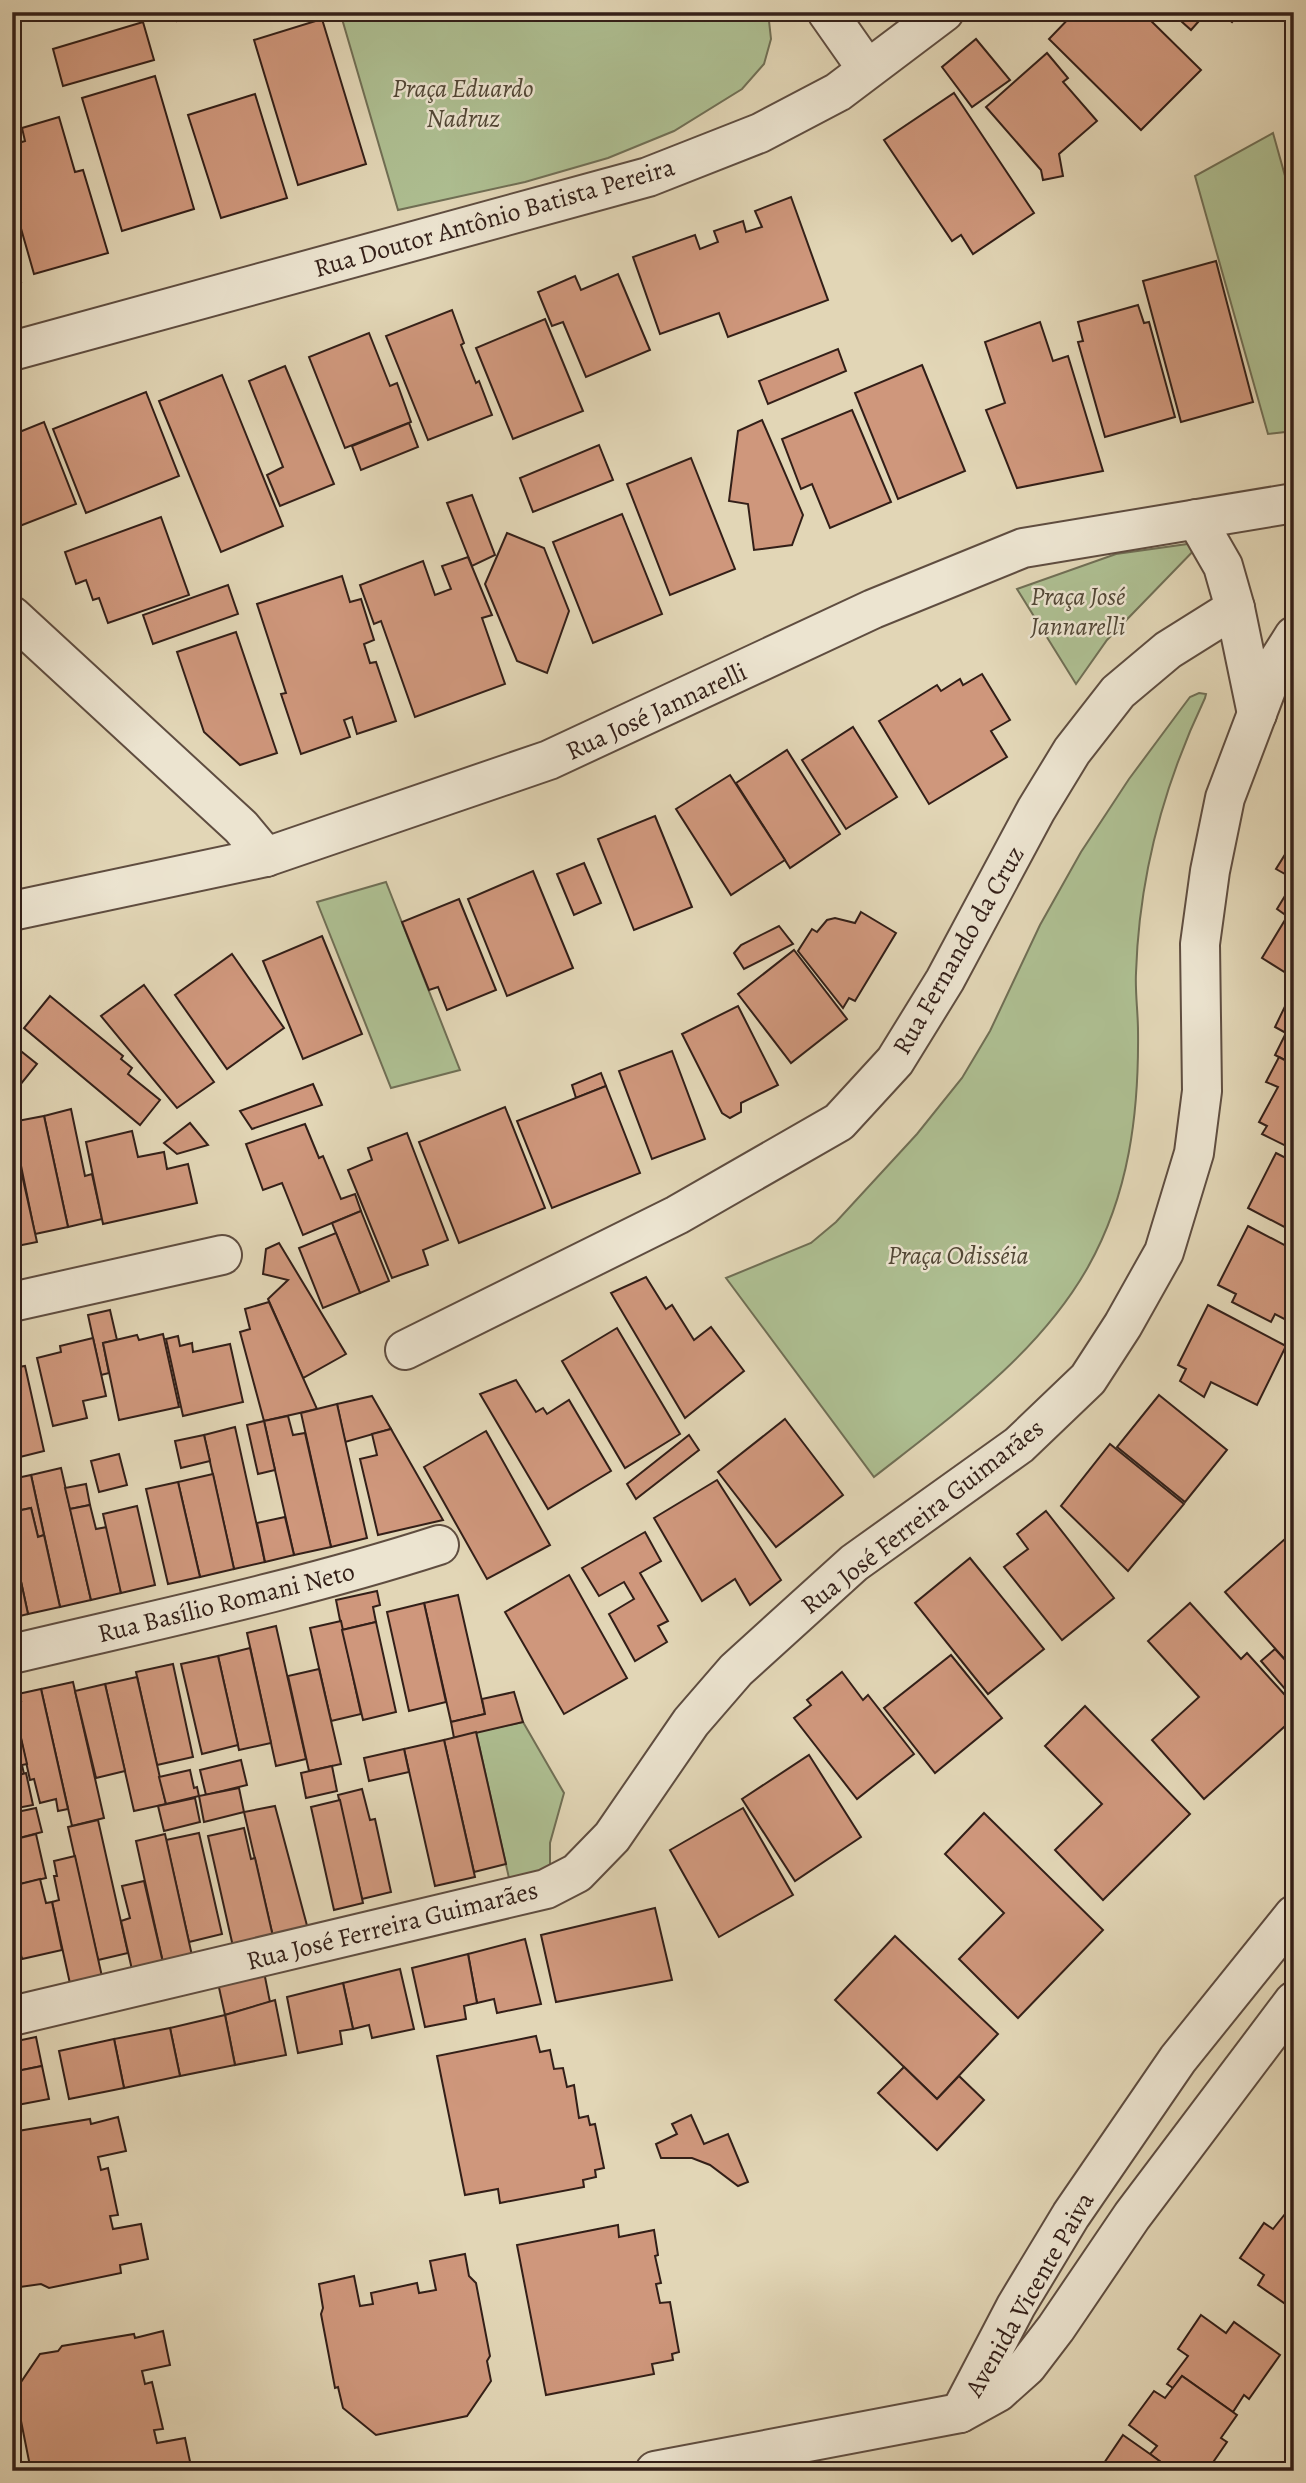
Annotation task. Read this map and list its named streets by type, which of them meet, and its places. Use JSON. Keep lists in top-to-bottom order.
{
  "streets": {
    "street": [
      "Rua Doutor Antônio Batista Pereira",
      "Rua José Jannarelli",
      "Rua Fernando da Cruz",
      "Rua José Ferreira Guimarães",
      "Rua Basílio Romani Neto",
      "Avenida Vicente Paiva"
    ]
  },
  "parks": ["Praça Eduardo Nadruz", "Praça José Jannarelli", "Praça Odisséia"]
}
